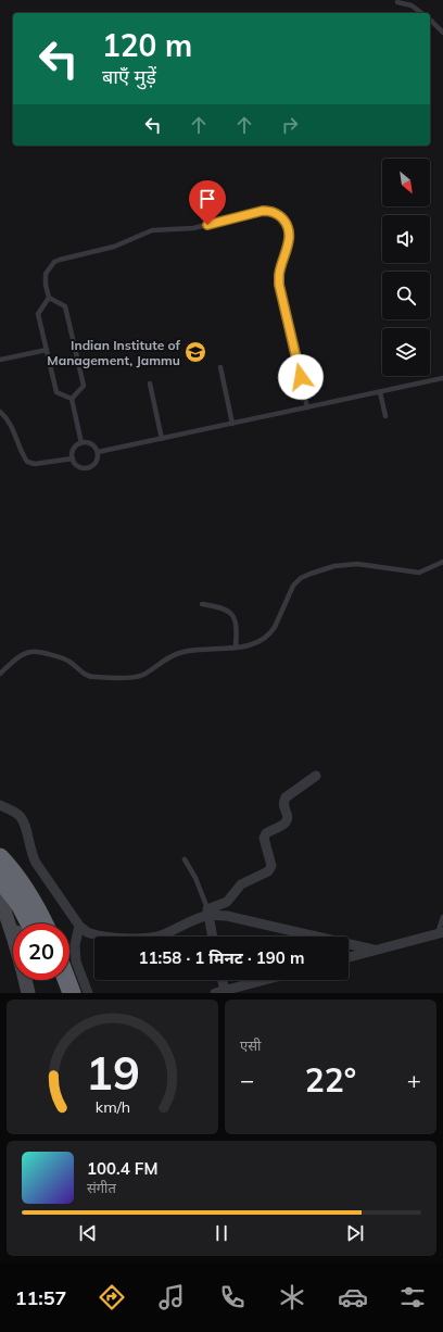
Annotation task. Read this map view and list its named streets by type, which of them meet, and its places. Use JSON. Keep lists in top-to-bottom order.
{
  "places": {
    "school or university": ["Indian Institute of Management, Jammu"]
  },
  "north": "bottom right",
  "page": {
    "turn": ["120 m", "बाएँ मुड़ें"],
    "limit": "20",
    "trip": "11:58 · 1 मिनट · 190 m",
    "tile": "एसी",
    "heat": ["−", "22°", "+"],
    "song": ["100.4 FM", "संगीत"],
    "tabs": "11:57",
    "gauge": ["19", "km/h"]
  }
}
